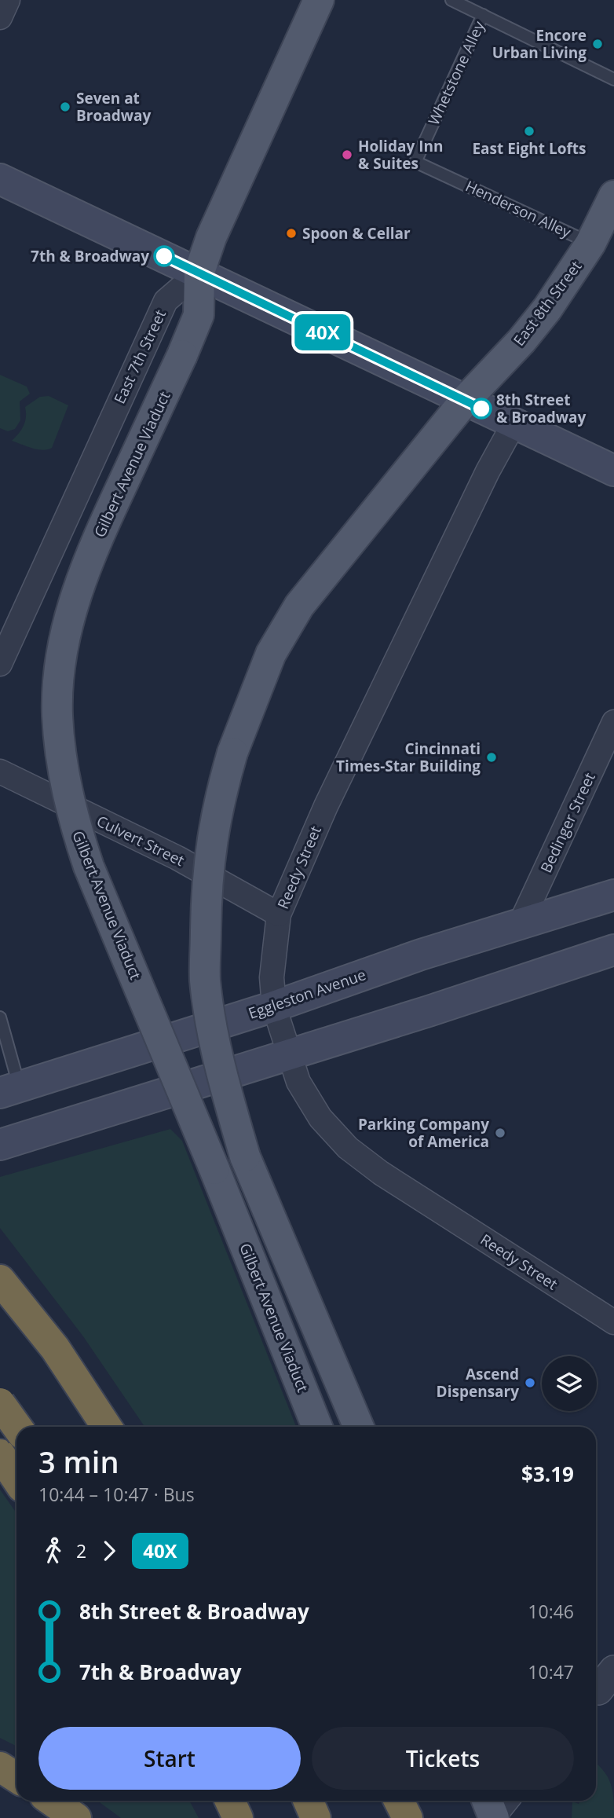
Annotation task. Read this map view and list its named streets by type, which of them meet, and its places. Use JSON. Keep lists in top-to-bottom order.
{
  "streets": {
    "main road": ["East 8th Street", "Gilbert Avenue Viaduct", "Eggleston Avenue"],
    "street": [
      "East 7th Street",
      "Bedinger Street",
      "Culvert Street",
      "Reedy Street"
    ],
    "lane": ["Whetstone Alley", "Henderson Alley"]
  },
  "crossings": [
    ["Whetstone Alley", "Henderson Alley"],
    ["Henderson Alley", "East 8th Street"],
    ["East 7th Street", "Gilbert Avenue Viaduct"],
    ["Bedinger Street", "Eggleston Avenue"],
    ["Culvert Street", "Reedy Street"],
    ["Reedy Street", "Eggleston Avenue"]
  ],
  "places": [
    "Encore Urban Living",
    "Seven at Broadway",
    "East Eight Lofts",
    "Holiday Inn & Suites",
    "Spoon & Cellar",
    "7th & Broadway",
    "8th Street & Broadway",
    "Cincinnati Times-Star Building",
    "Parking Company of America",
    "Ascend Dispensary"
  ],
  "lines": ["bus line 40X"],
  "page": {
    "on_map": "40X",
    "heading": ["3 min", "10:44 – 10:47 · Bus", "$3.19"],
    "legs": ["2", "40X"],
    "list": [
      {
        "name": "8th Street & Broadway",
        "value": "10:46"
      },
      {
        "name": "7th & Broadway",
        "value": "10:47"
      }
    ],
    "buttons": ["Start", "Tickets"]
  }
}
